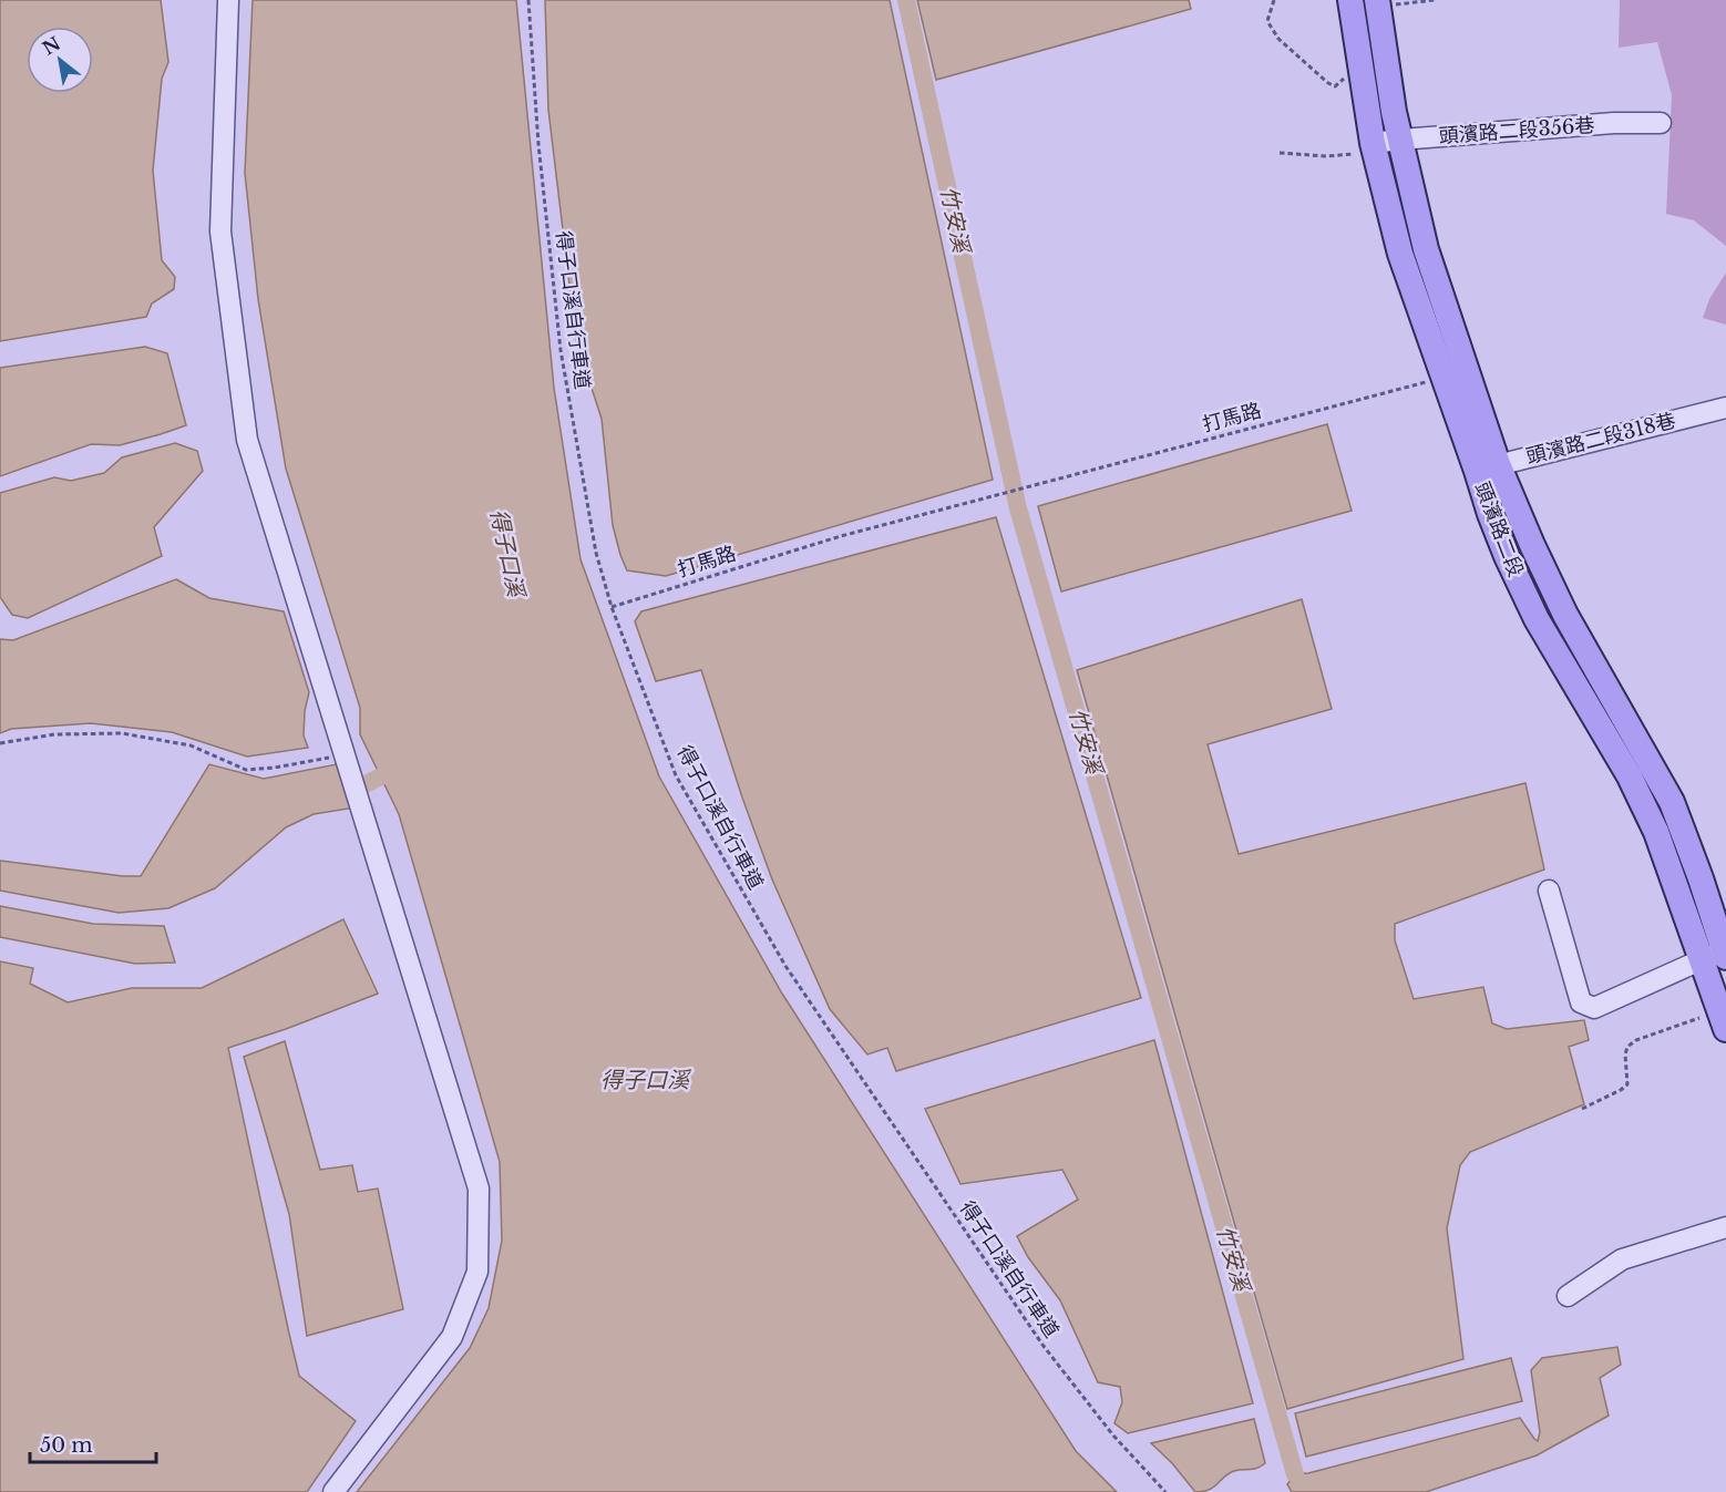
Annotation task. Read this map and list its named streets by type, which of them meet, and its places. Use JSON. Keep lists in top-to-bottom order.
{
  "streets": {
    "main road": ["頭濱路二段"],
    "lane": ["頭濱路二段356巷", "頭濱路二段318巷"],
    "path": ["得子口溪自行車道", "打馬路"]
  },
  "crossings": [
    ["頭濱路二段356巷", "頭濱路二段"],
    ["得子口溪自行車道", "打馬路"],
    ["打馬路", "頭濱路二段"],
    ["頭濱路二段318巷", "頭濱路二段"]
  ],
  "water": ["竹安溪", "得子口溪"],
  "scale_bar": "50 m",
  "north": "top left"
}
